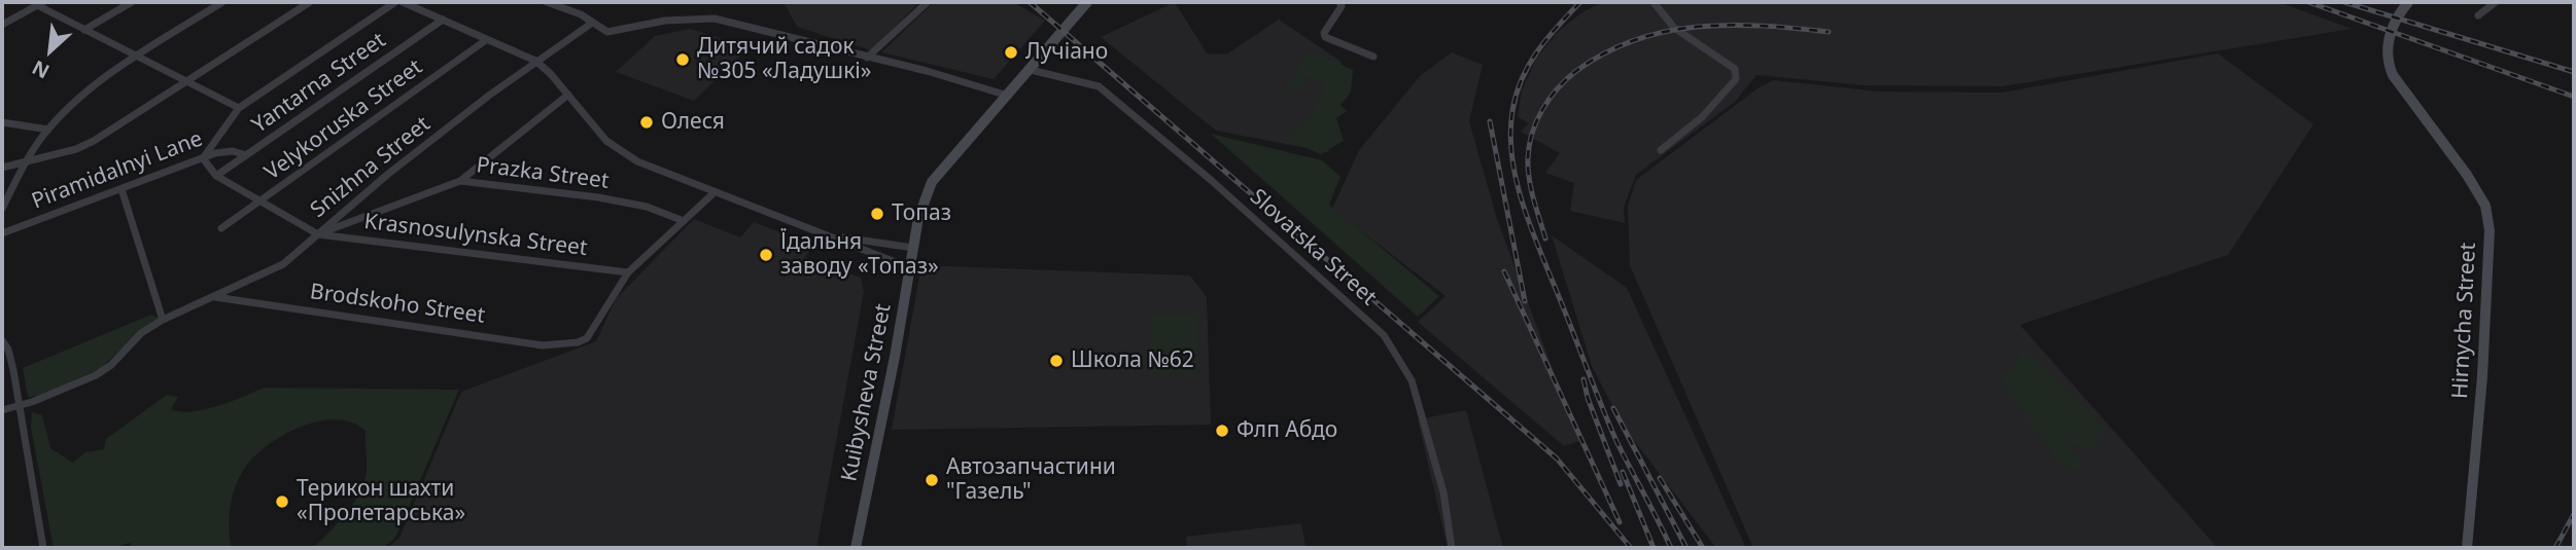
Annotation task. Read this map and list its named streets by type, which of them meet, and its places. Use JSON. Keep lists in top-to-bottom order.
{
  "streets": {
    "main road": ["Hirnycha Street", "Kuibysheva Street"],
    "street": [
      "Yantarna Street",
      "Velykoruska Street",
      "Snizhna Street",
      "Piramidalnyi Lane",
      "Prazka Street",
      "Krasnosulynska Street",
      "Slovatska Street",
      "Brodskoho Street"
    ]
  },
  "crossings": [
    ["Yantarna Street", "Piramidalnyi Lane"],
    ["Snizhna Street", "Prazka Street"],
    ["Snizhna Street", "Krasnosulynska Street"],
    ["Snizhna Street", "Brodskoho Street"],
    ["Prazka Street", "Krasnosulynska Street"],
    ["Krasnosulynska Street", "Brodskoho Street"],
    ["Slovatska Street", "Kuibysheva Street"]
  ],
  "places": [
    "Лучіано",
    "Дитячий садок №305 «Ладушкі»",
    "Олеся",
    "Топаз",
    "Їдальня заводу «Топаз»",
    "Школа №62",
    "Флп Абдо",
    "Автозапчастини \"Газель\"",
    "Терикон шахти «Пролетарська»"
  ],
  "north": "bottom left"
}
